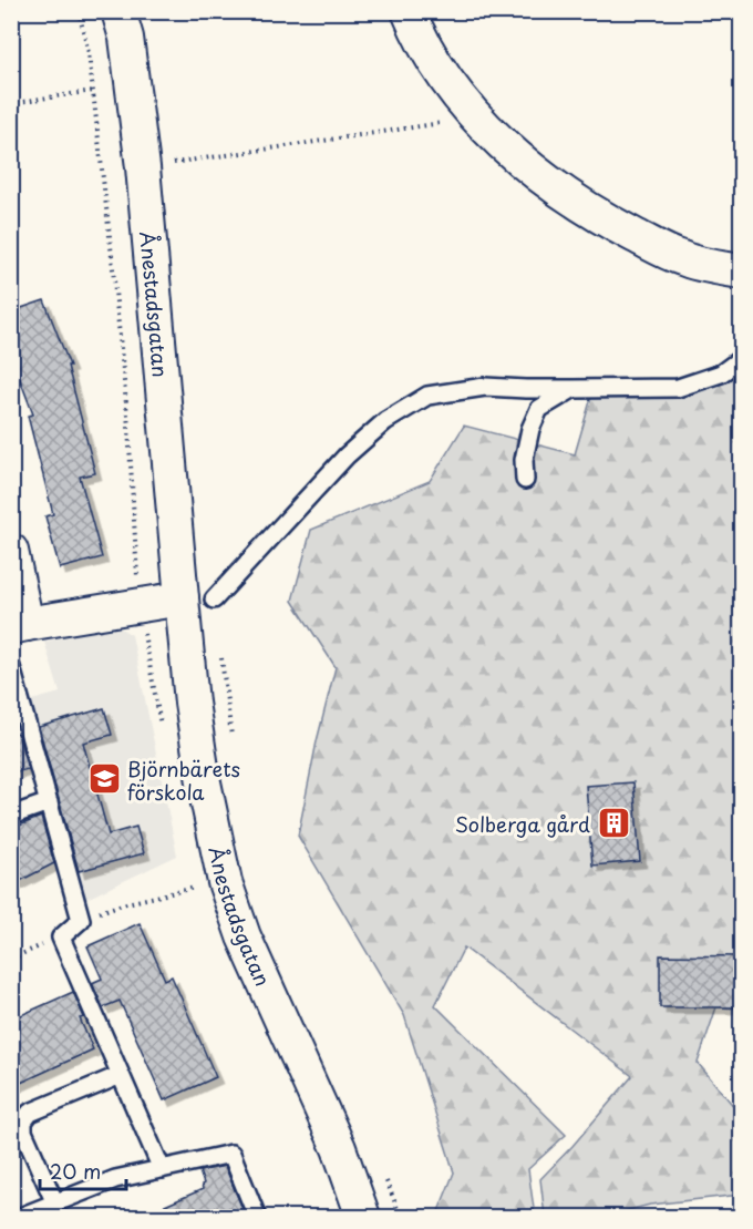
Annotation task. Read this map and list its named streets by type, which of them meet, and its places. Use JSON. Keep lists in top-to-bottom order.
{
  "streets": {
    "street": ["Ånestadsgatan"]
  },
  "places": {
    "school or university": ["Björnbärets förskola"],
    "building": ["Solberga gård"]
  },
  "scale_bar": "20 m"
}
